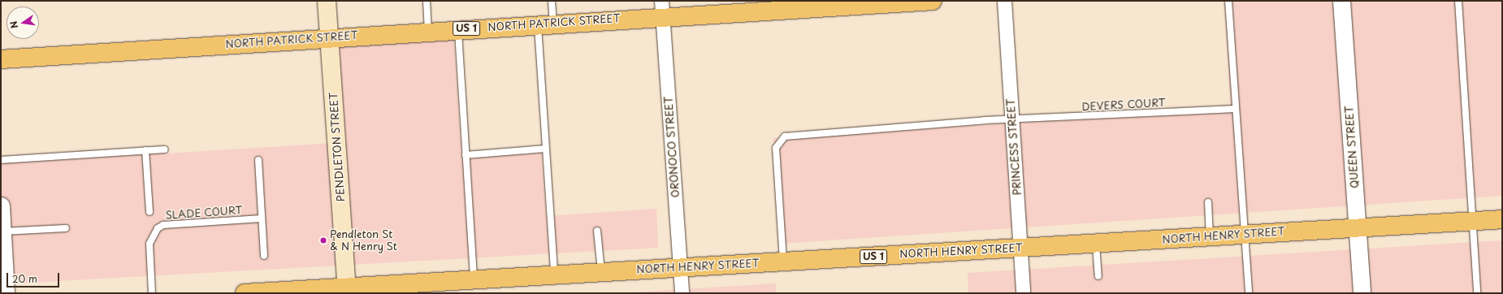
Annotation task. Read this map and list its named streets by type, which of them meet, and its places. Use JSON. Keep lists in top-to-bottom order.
{
  "streets": {
    "highway": ["NORTH PATRICK STREET", "US 1", "NORTH HENRY STREET"],
    "main road": ["PENDLETON STREET"],
    "street": ["ORONOCO STREET", "PRINCESS STREET", "QUEEN STREET"],
    "lane": ["DEVERS COURT", "SLADE COURT"]
  },
  "crossings": [
    ["NORTH PATRICK STREET", "PENDLETON STREET"],
    ["NORTH PATRICK STREET", "ORONOCO STREET"],
    ["DEVERS COURT", "PRINCESS STREET"],
    ["DEVERS COURT", "NORTH HENRY STREET"],
    ["PENDLETON STREET", "NORTH HENRY STREET"],
    ["ORONOCO STREET", "NORTH HENRY STREET"],
    ["PRINCESS STREET", "NORTH HENRY STREET"],
    ["QUEEN STREET", "NORTH HENRY STREET"]
  ],
  "places": ["Pendleton St & N Henry St"],
  "scale_bar": "20 m",
  "north": "left"
}
